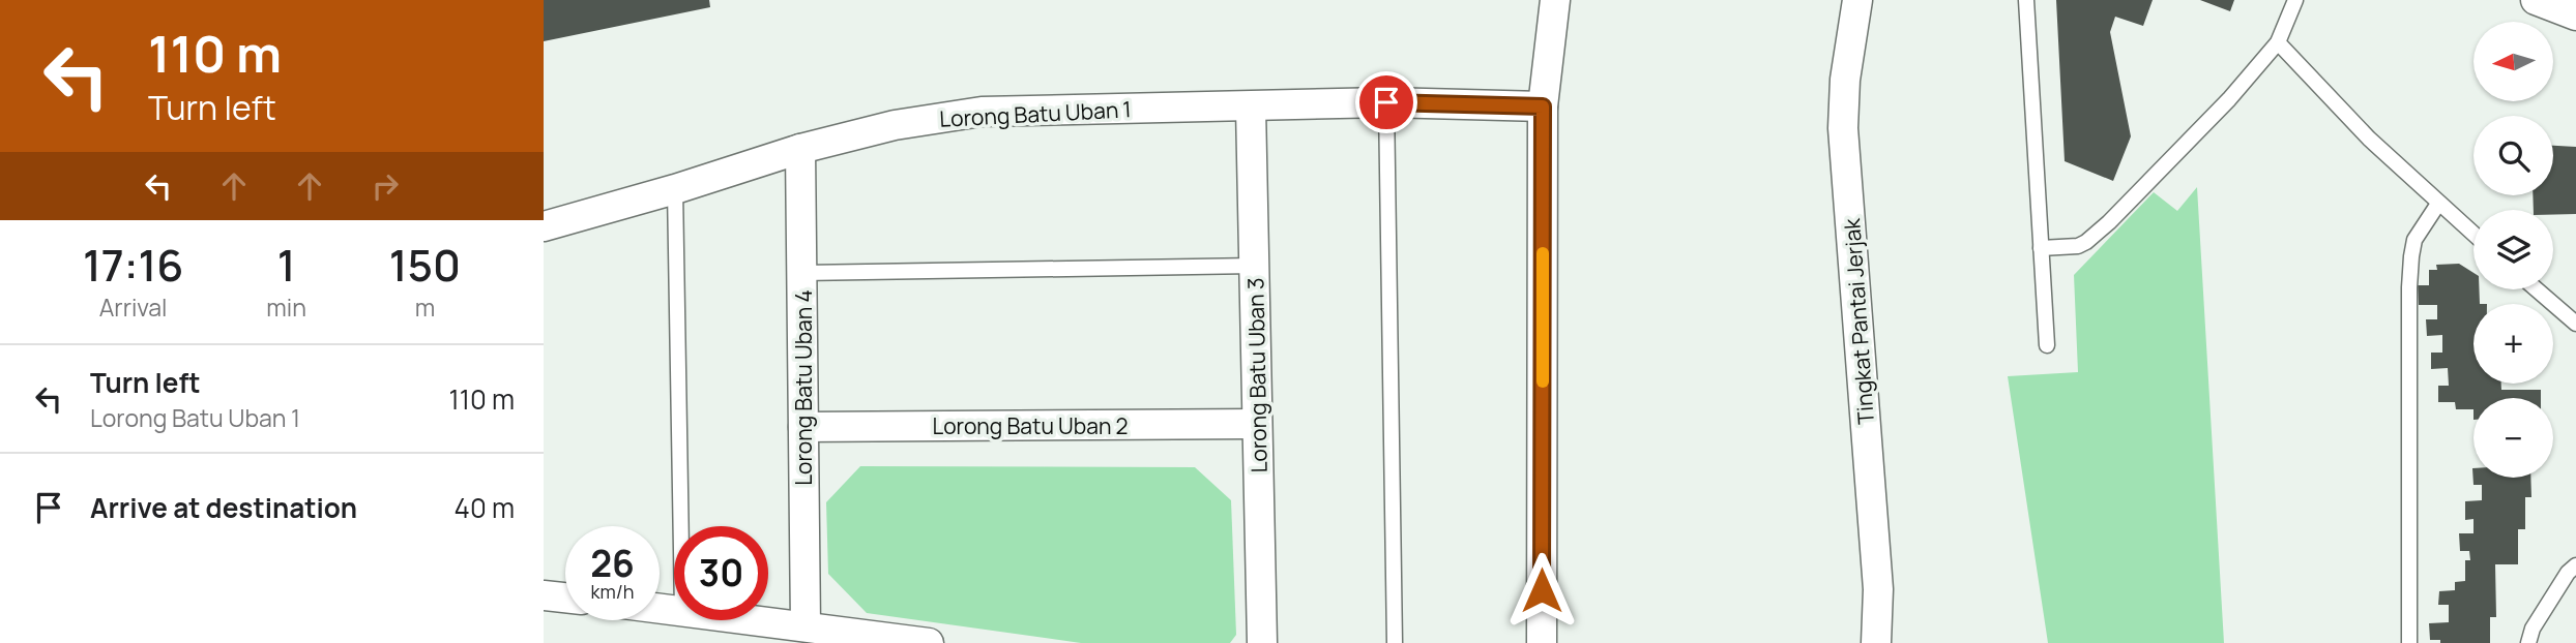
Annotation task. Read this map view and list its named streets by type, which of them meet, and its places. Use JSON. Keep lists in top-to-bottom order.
{
  "streets": {
    "street": [
      "Lorong Batu Uban 1",
      "Tingkat Pantai Jerjak",
      "Lorong Batu Uban 3",
      "Lorong Batu Uban 4",
      "Lorong Batu Uban 2"
    ]
  },
  "crossings": [
    ["Lorong Batu Uban 1", "Lorong Batu Uban 3"],
    ["Lorong Batu Uban 1", "Lorong Batu Uban 4"],
    ["Lorong Batu Uban 3", "Lorong Batu Uban 2"],
    ["Lorong Batu Uban 4", "Lorong Batu Uban 2"]
  ],
  "north": "left",
  "page": {
    "turn": ["110 m", "Turn left"],
    "map_buttons": ["+", "−"],
    "eta": [
      "17:16",
      "Arrival",
      "1",
      "min",
      "150",
      "m"
    ],
    "list": [
      {
        "name": "Turn left",
        "note": "Lorong Batu Uban 1",
        "value": "110 m"
      },
      {
        "name": "Arrive at destination",
        "value": "40 m"
      }
    ],
    "speed": "26 km/h",
    "limit": "30"
  }
}
